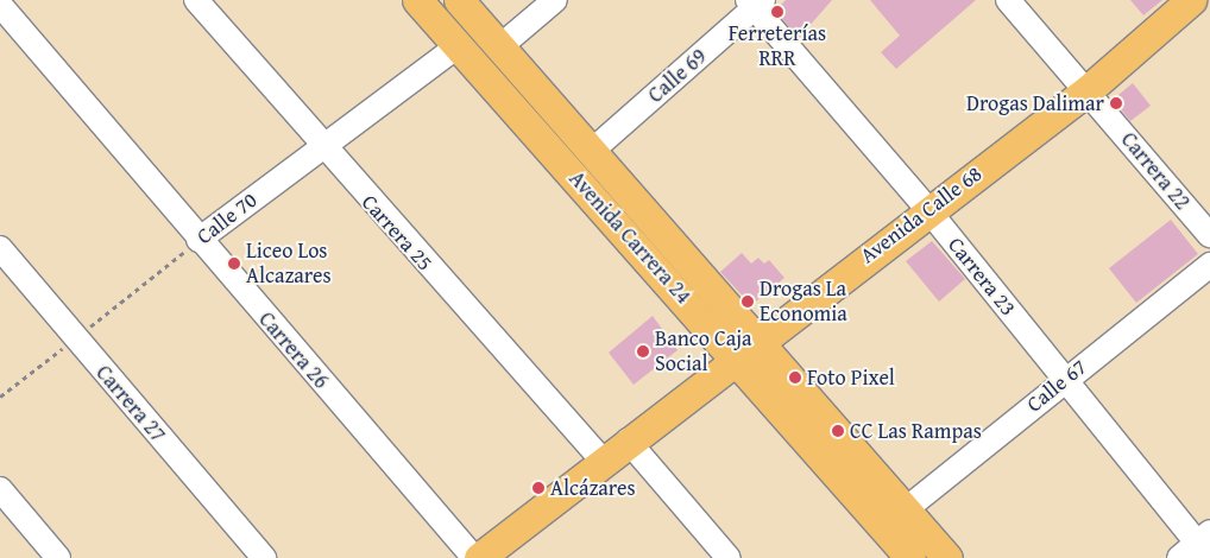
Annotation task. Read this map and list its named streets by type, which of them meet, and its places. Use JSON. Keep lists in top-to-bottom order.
{
  "streets": {
    "main road": ["Avenida Calle 68", "Avenida Carrera 24"],
    "street": [
      "Calle 69",
      "Carrera 22",
      "Calle 70",
      "Carrera 25",
      "Carrera 23",
      "Carrera 26",
      "Calle 67",
      "Carrera 27"
    ]
  },
  "crossings": [
    ["Calle 69", "Avenida Carrera 24"],
    ["Calle 69", "Carrera 23"],
    ["Carrera 22", "Avenida Calle 68"],
    ["Avenida Calle 68", "Carrera 25"],
    ["Avenida Calle 68", "Avenida Carrera 24"],
    ["Avenida Calle 68", "Carrera 23"],
    ["Avenida Calle 68", "Carrera 26"],
    ["Calle 70", "Carrera 25"],
    ["Calle 70", "Avenida Carrera 24"],
    ["Calle 70", "Carrera 26"],
    ["Calle 70", "Carrera 27"],
    ["Avenida Carrera 24", "Calle 67"],
    ["Carrera 23", "Calle 67"]
  ],
  "places": [
    "Ferreterías RRR",
    "Drogas Dalimar",
    "Liceo Los Alcazares",
    "Drogas La Economia",
    "Banco Caja Social",
    "Foto Pixel",
    "CC Las Rampas",
    "Alcázares"
  ]
}
